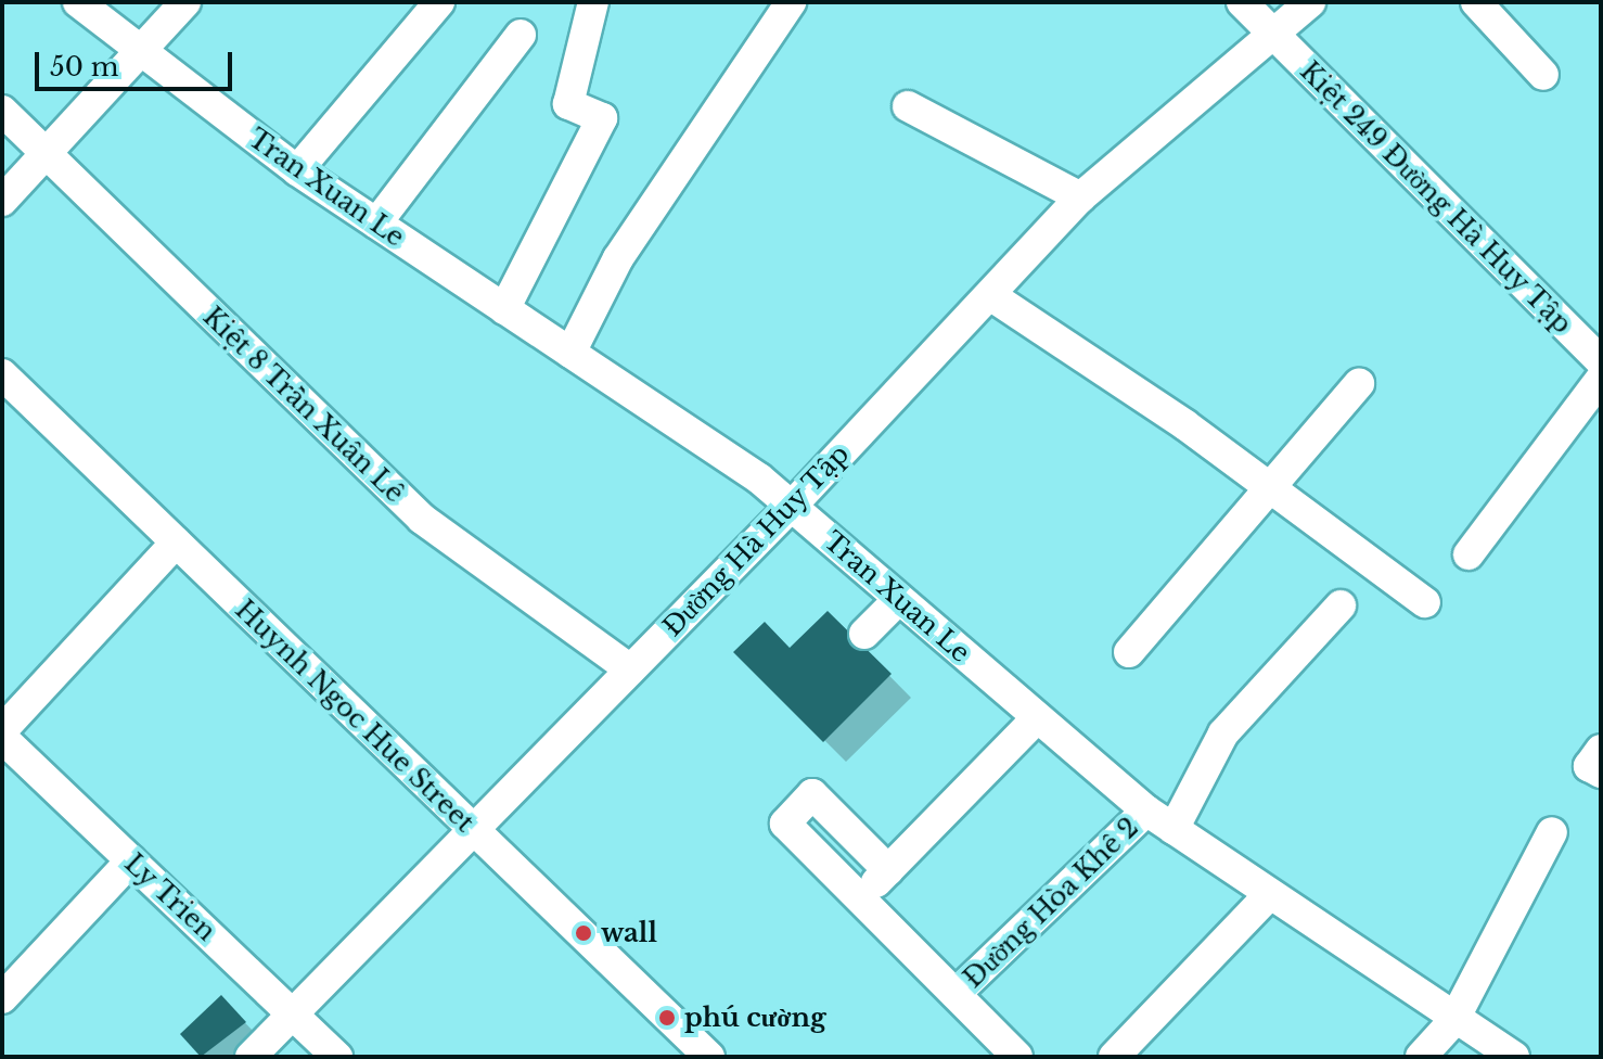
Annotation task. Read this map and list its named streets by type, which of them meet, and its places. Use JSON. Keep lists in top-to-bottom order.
{
  "streets": {
    "street": [
      "Tran Xuan Le",
      "Kiệt 249 Đường Hà Huy Tập",
      "Kiệt 8 Trần Xuân Lê",
      "Đường Hà Huy Tập",
      "Huynh Ngoc Hue Street",
      "Ly Trien",
      "Đường Hòa Khê 2"
    ]
  },
  "crossings": [
    ["Tran Xuan Le", "Đường Hà Huy Tập"],
    ["Tran Xuan Le", "Đường Hòa Khê 2"],
    ["Kiệt 249 Đường Hà Huy Tập", "Đường Hà Huy Tập"],
    ["Kiệt 8 Trần Xuân Lê", "Đường Hà Huy Tập"],
    ["Đường Hà Huy Tập", "Huynh Ngoc Hue Street"],
    ["Đường Hà Huy Tập", "Ly Trien"]
  ],
  "places": ["wall", "phú cường"],
  "scale_bar": "50 m"
}
